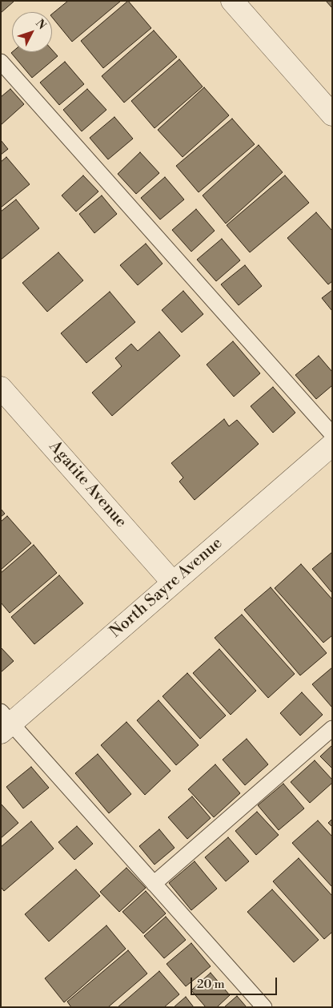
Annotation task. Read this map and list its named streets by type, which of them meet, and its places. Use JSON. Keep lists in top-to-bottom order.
{
  "streets": {
    "street": ["Agatite Avenue", "North Sayre Avenue"]
  },
  "crossings": [
    ["Agatite Avenue", "North Sayre Avenue"]
  ],
  "scale_bar": "20 m",
  "north": "top right"
}
